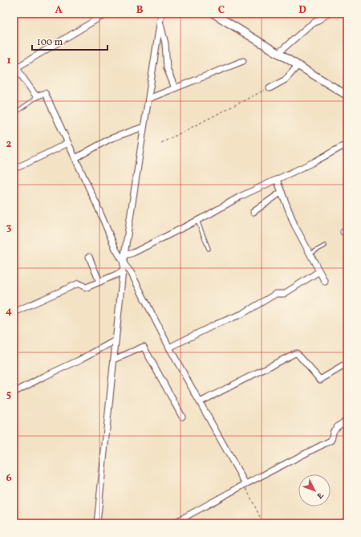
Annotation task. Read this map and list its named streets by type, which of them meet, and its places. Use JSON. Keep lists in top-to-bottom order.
{
  "scale_bar": "100 m",
  "north": "bottom right",
  "grid": {
    "columns": [
      "A",
      "B",
      "C",
      "D"
    ],
    "rows": [
      "1",
      "2",
      "3",
      "4",
      "5",
      "6"
    ]
  }
}
